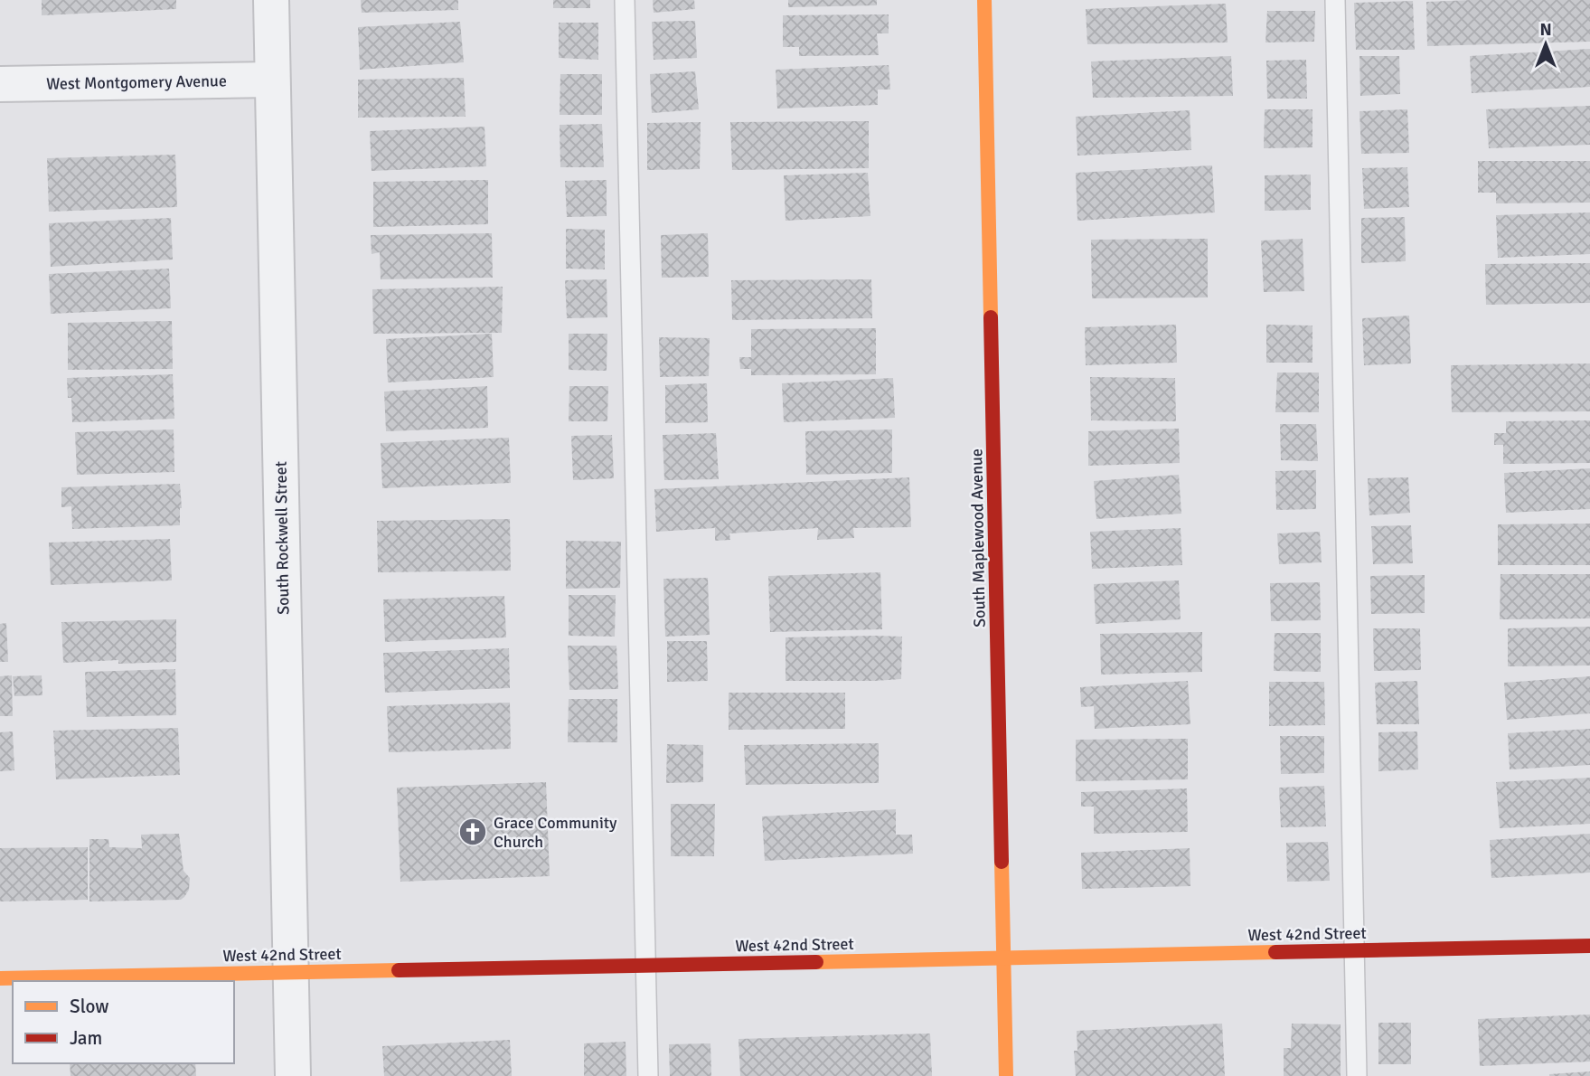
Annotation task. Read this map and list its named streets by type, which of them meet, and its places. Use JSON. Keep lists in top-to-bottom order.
{
  "streets": {
    "street": [
      "West Montgomery Avenue",
      "South Rockwell Street",
      "South Maplewood Avenue",
      "West 42nd Street"
    ]
  },
  "crossings": [
    ["West Montgomery Avenue", "South Rockwell Street"],
    ["South Rockwell Street", "West 42nd Street"],
    ["South Maplewood Avenue", "West 42nd Street"]
  ],
  "places": {
    "church": ["Grace Community Church"]
  },
  "legend": ["Slow", "Jam"],
  "north": "top"
}
